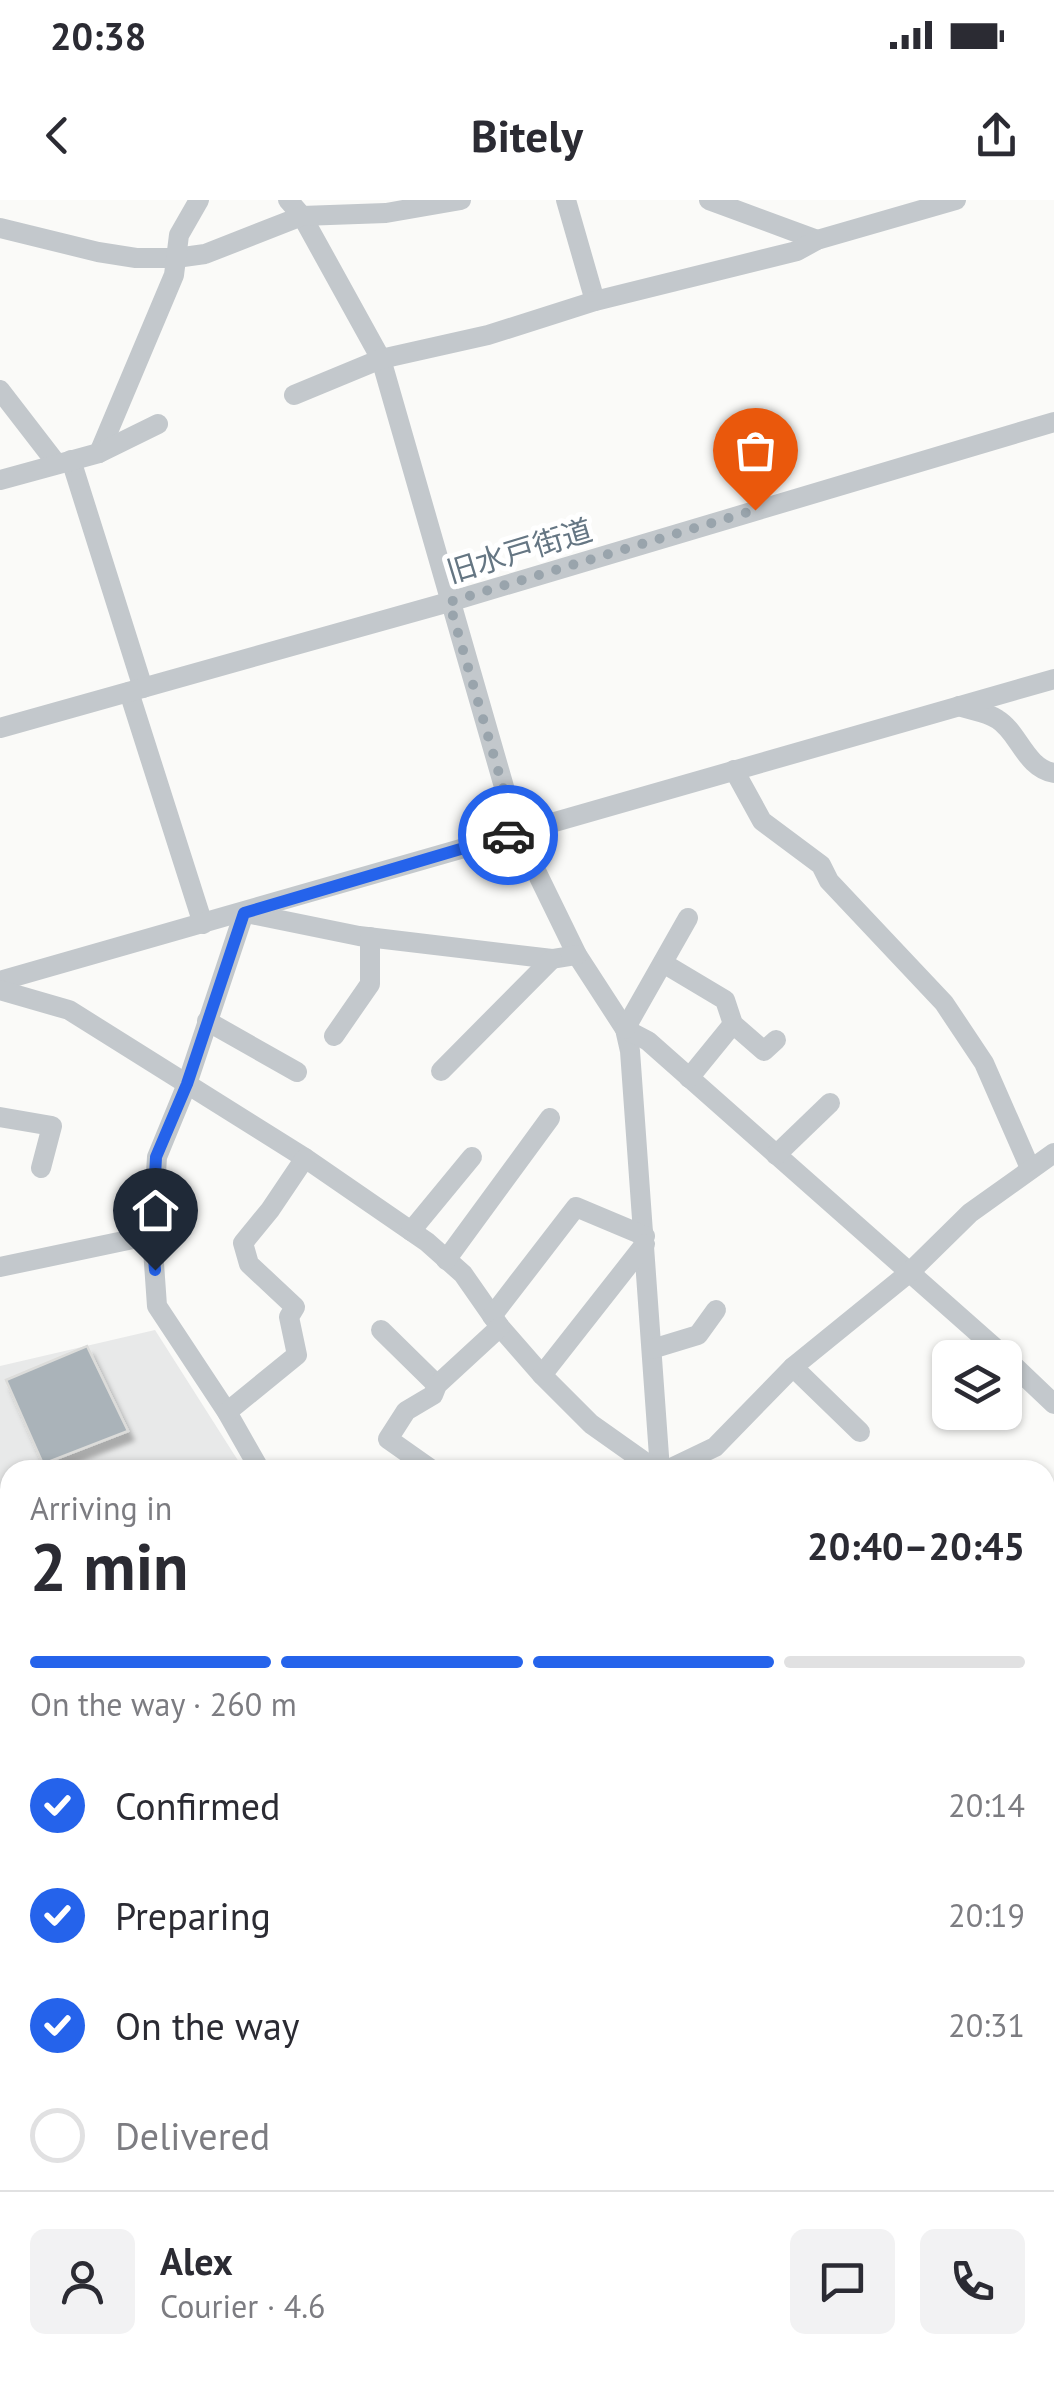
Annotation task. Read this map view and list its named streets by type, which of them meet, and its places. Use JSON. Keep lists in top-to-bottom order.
{
  "streets": {
    "street": ["旧水戸街道"]
  },
  "page": {
    "status": "20:38",
    "header": "Bitely",
    "heading": ["2 min", "Arriving in", "20:40–20:45"],
    "panel": ["Alex", "Courier · 4.6"],
    "bar": "On the way · 260 m",
    "list": [
      ["Confirmed", "20:14"],
      ["Preparing", "20:19"],
      ["On the way", "20:31"],
      "Delivered"
    ]
  }
}
